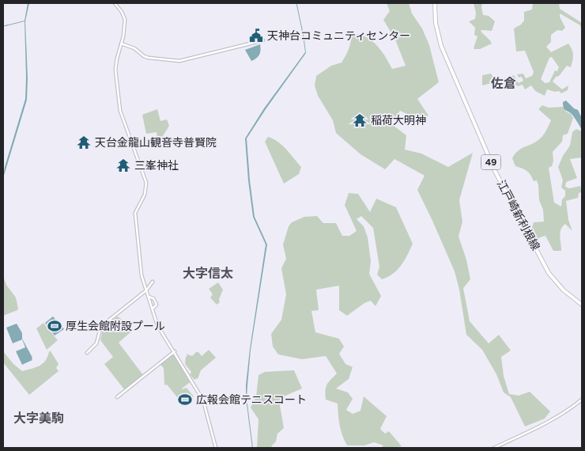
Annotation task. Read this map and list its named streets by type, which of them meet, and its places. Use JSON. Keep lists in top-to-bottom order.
{
  "streets": {
    "main road": ["49", "江戸崎新利根線"]
  },
  "districts": ["佐倉", "大字信太", "大字美駒"],
  "places": {
    "public building": ["天神台コミュニティセンター"],
    "temple": ["稲荷大明神", "天台金龍山観音寺普賢院", "三峯神社"],
    "sports": ["厚生会館附設プール", "広報会館テニスコート"]
  }
}
